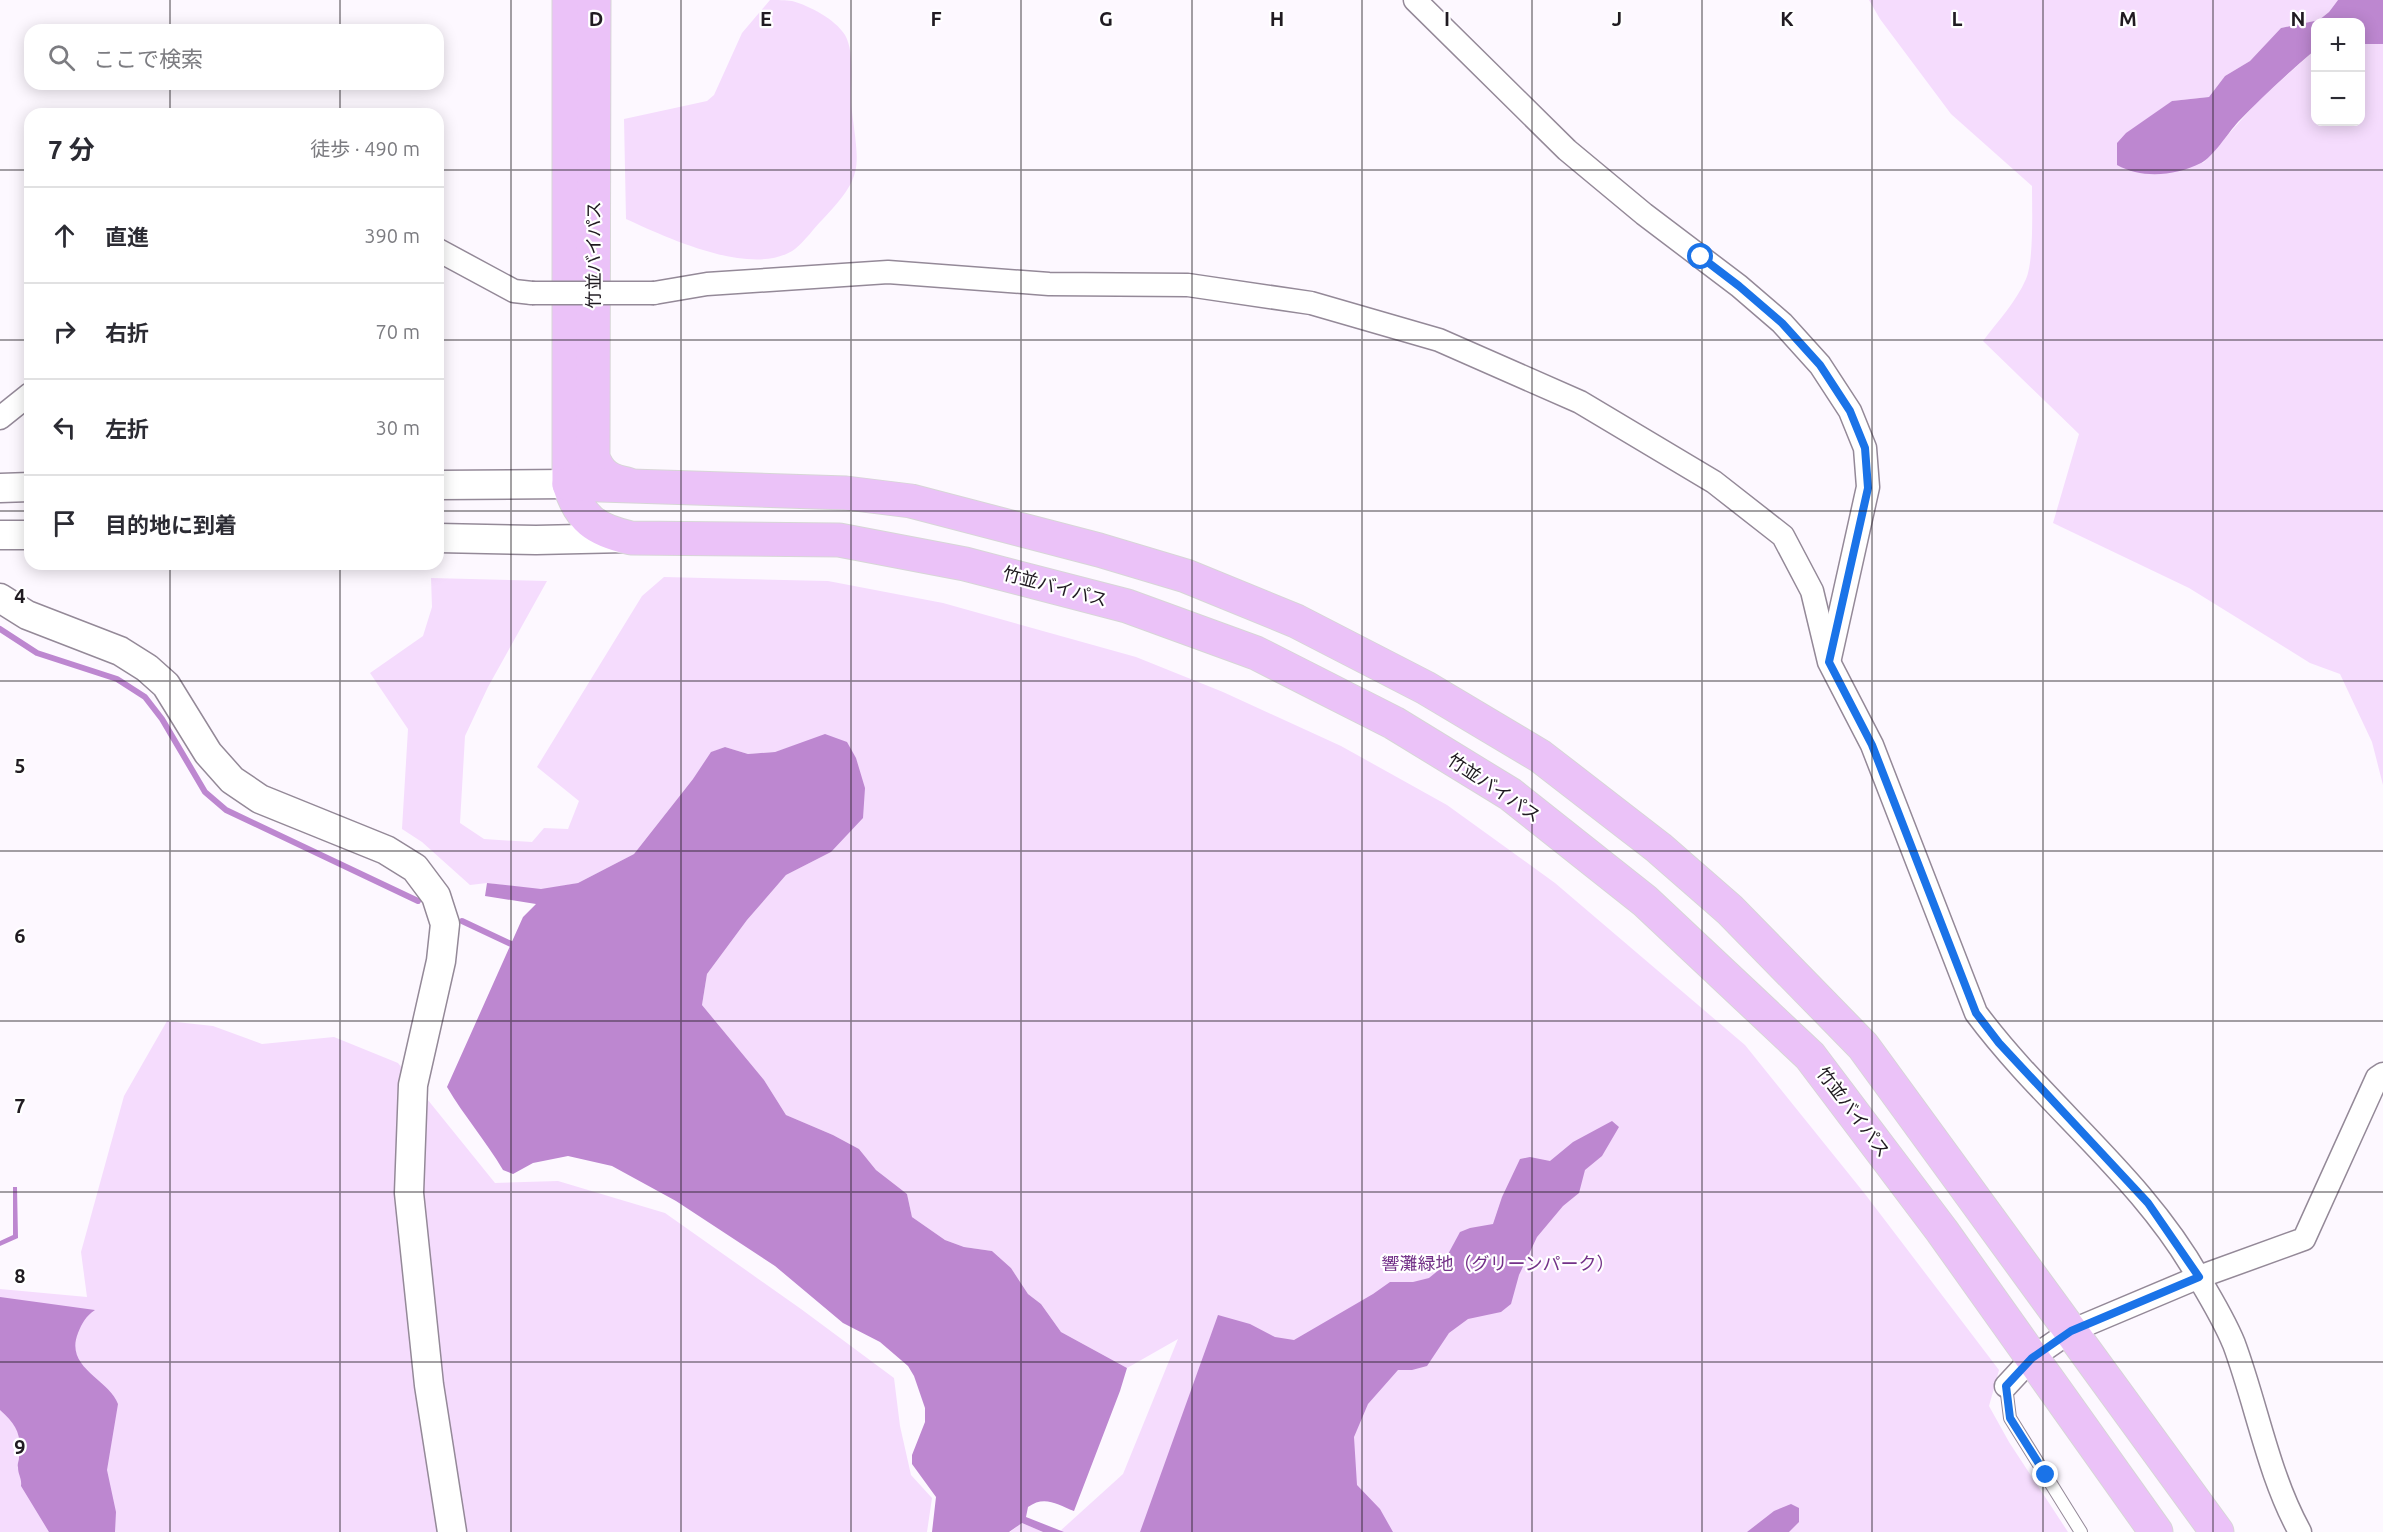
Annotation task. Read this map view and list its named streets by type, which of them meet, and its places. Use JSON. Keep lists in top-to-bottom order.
{
  "streets": {
    "highway": ["竹並バイパス"]
  },
  "parks": ["響灘緑地（グリーンパーク）"],
  "page": {
    "map_buttons": ["+", "−"],
    "search": "ここで検索",
    "heading": ["7 分", "徒歩 · 490 m"],
    "list": [
      ["直進", "390 m"],
      ["右折", "70 m"],
      ["左折", "30 m"],
      "目的地に到着"
    ]
  },
  "grid": {
    "columns": [
      "D",
      "E",
      "F",
      "G",
      "H",
      "I",
      "J",
      "K",
      "L",
      "M",
      "N"
    ],
    "rows": [
      "4",
      "5",
      "6",
      "7",
      "8",
      "9"
    ]
  }
}
